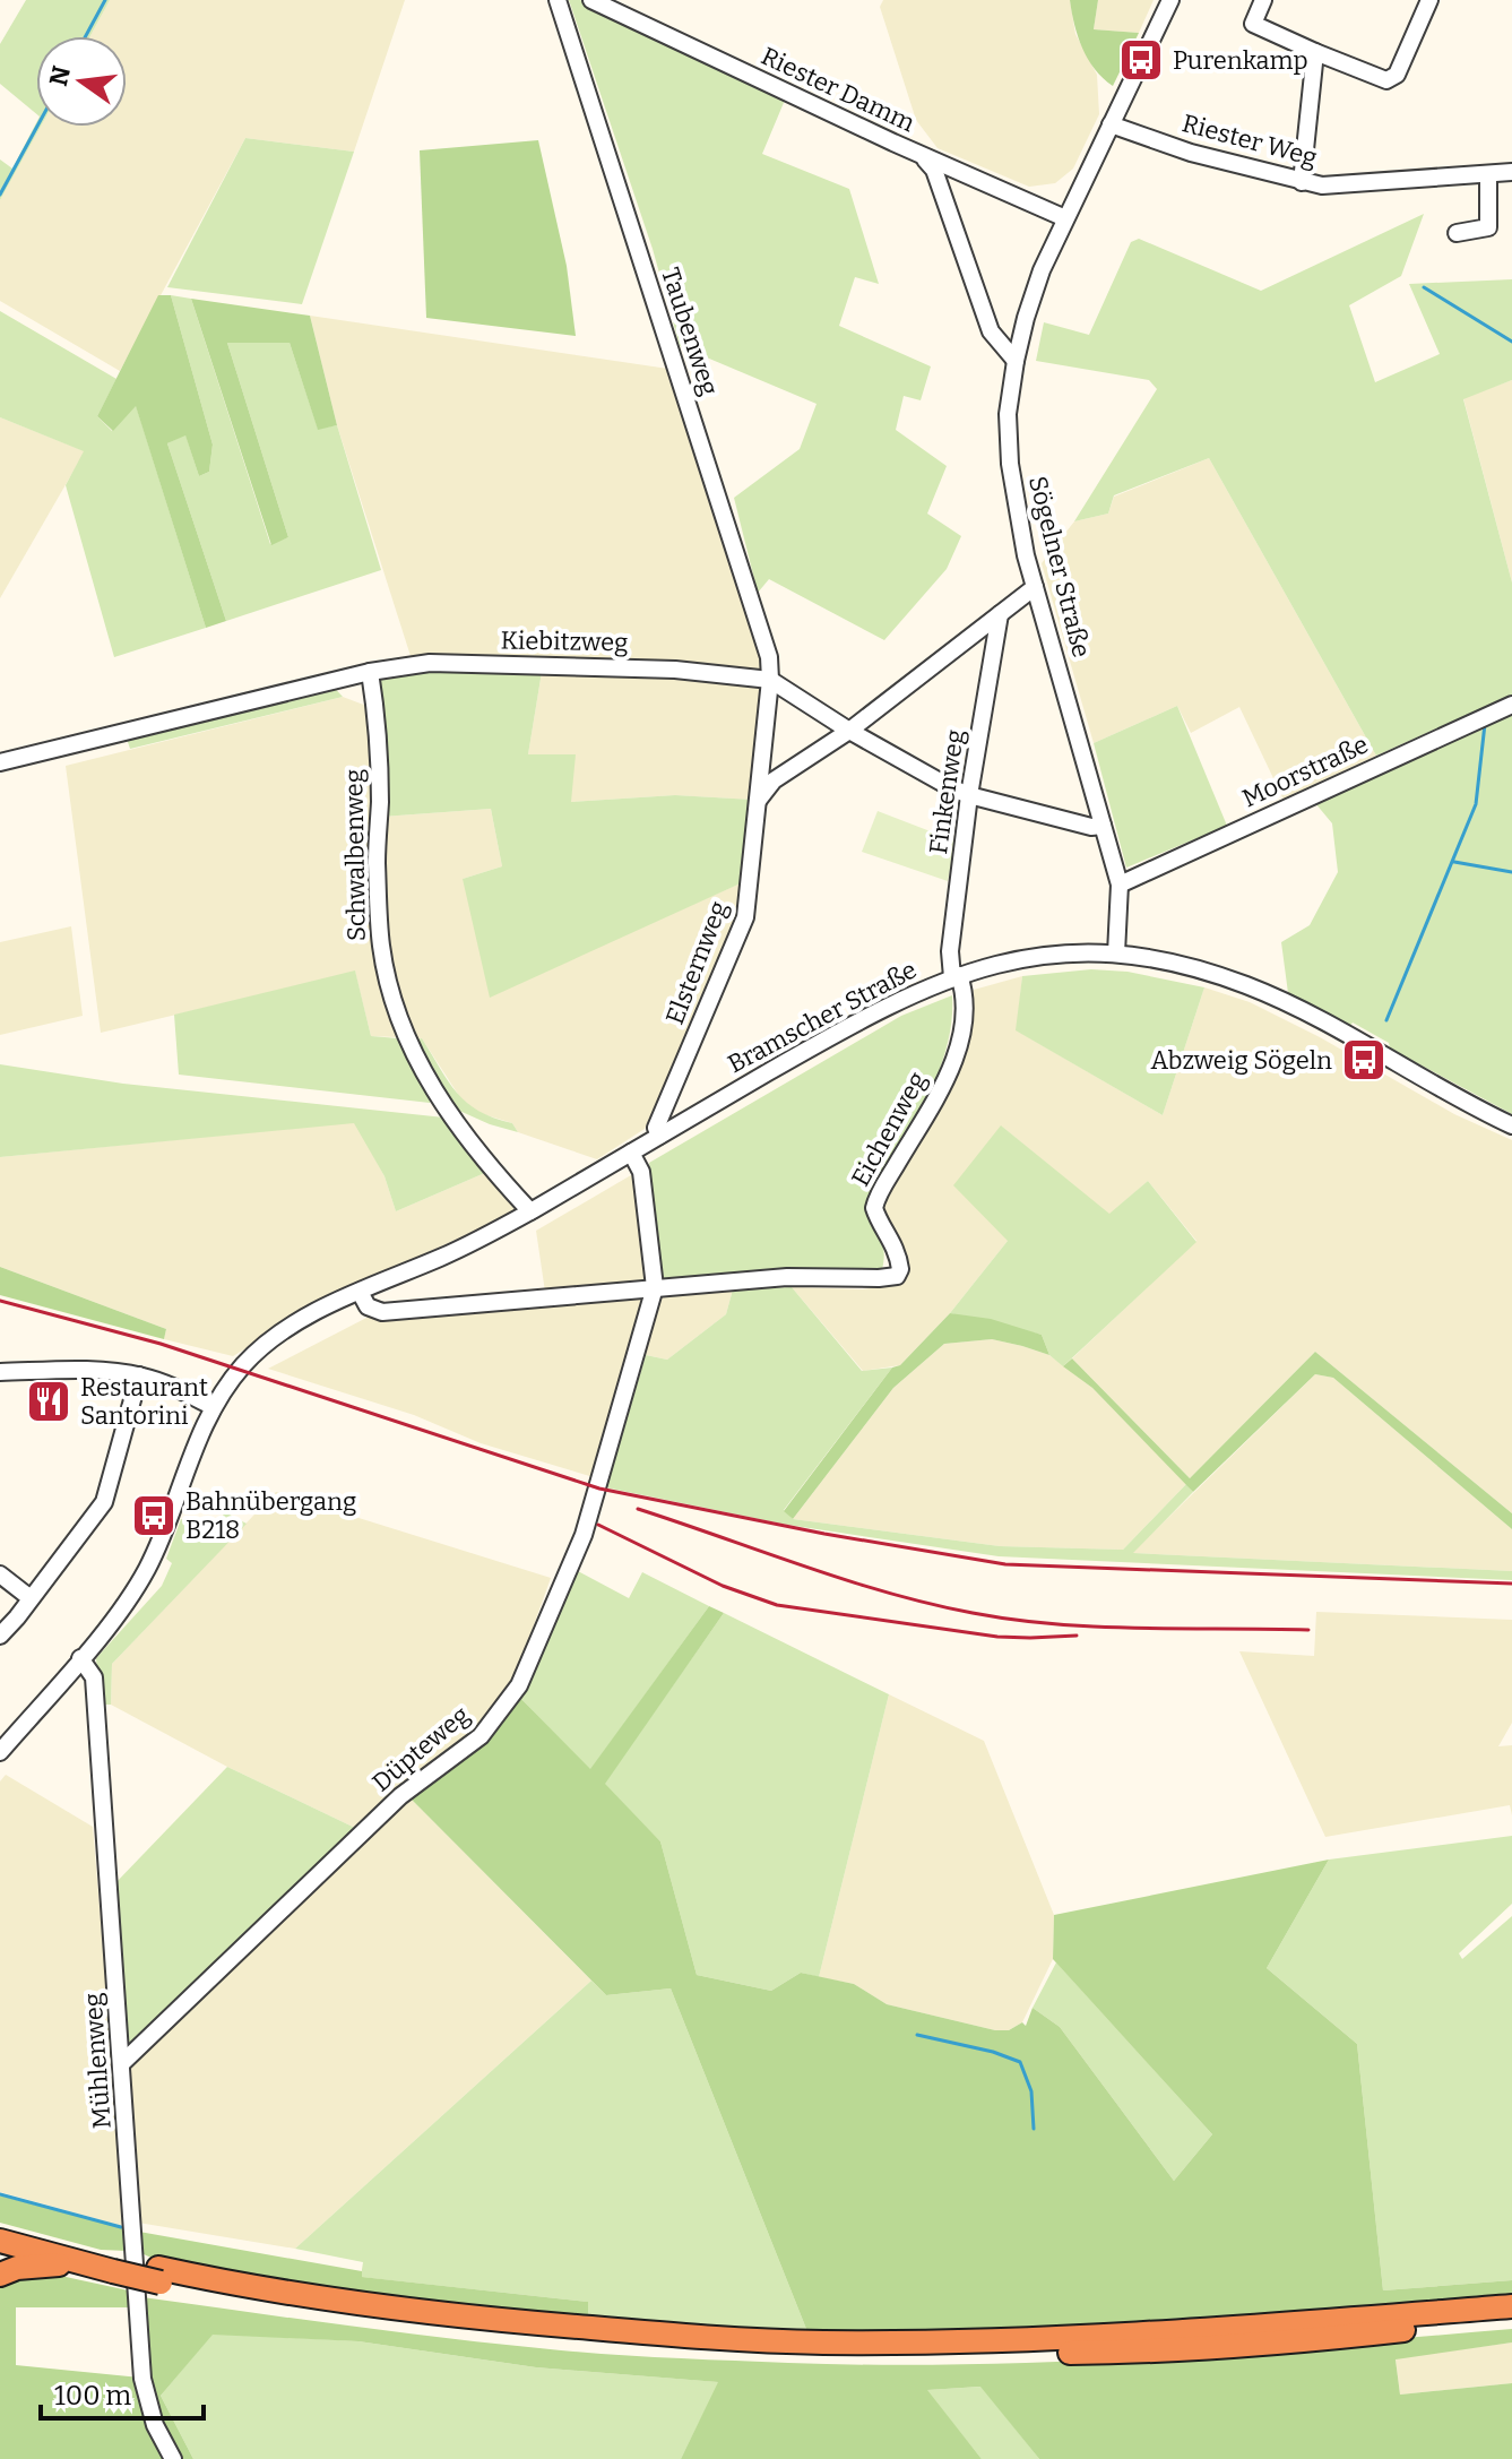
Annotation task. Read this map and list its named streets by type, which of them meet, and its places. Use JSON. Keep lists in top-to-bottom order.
{
  "streets": {
    "street": [
      "Riester Damm",
      "Riester Weg",
      "Taubenweg",
      "Sögelner Straße",
      "Kiebitzweg",
      "Moorstraße",
      "Finkenweg",
      "Schwalbenweg",
      "Elsternweg",
      "Bramscher Straße",
      "Eichenweg",
      "Düpteweg",
      "Mühlenweg"
    ]
  },
  "crossings": [
    ["Riester Damm", "Sögelner Straße"],
    ["Riester Weg", "Sögelner Straße"],
    ["Taubenweg", "Kiebitzweg"],
    ["Taubenweg", "Elsternweg"],
    ["Sögelner Straße", "Kiebitzweg"],
    ["Sögelner Straße", "Moorstraße"],
    ["Sögelner Straße", "Bramscher Straße"],
    ["Kiebitzweg", "Finkenweg"],
    ["Kiebitzweg", "Schwalbenweg"],
    ["Kiebitzweg", "Elsternweg"],
    ["Finkenweg", "Bramscher Straße"],
    ["Finkenweg", "Eichenweg"],
    ["Schwalbenweg", "Bramscher Straße"],
    ["Elsternweg", "Bramscher Straße"],
    ["Bramscher Straße", "Eichenweg"],
    ["Bramscher Straße", "Mühlenweg"],
    ["Eichenweg", "Düpteweg"],
    ["Düpteweg", "Mühlenweg"]
  ],
  "places": {
    "bus stop": ["Purenkamp", "Abzweig Sögeln", "Bahnübergang B218"],
    "restaurant": ["Restaurant Santorini"]
  },
  "scale_bar": "100 m",
  "north": "left"
}
